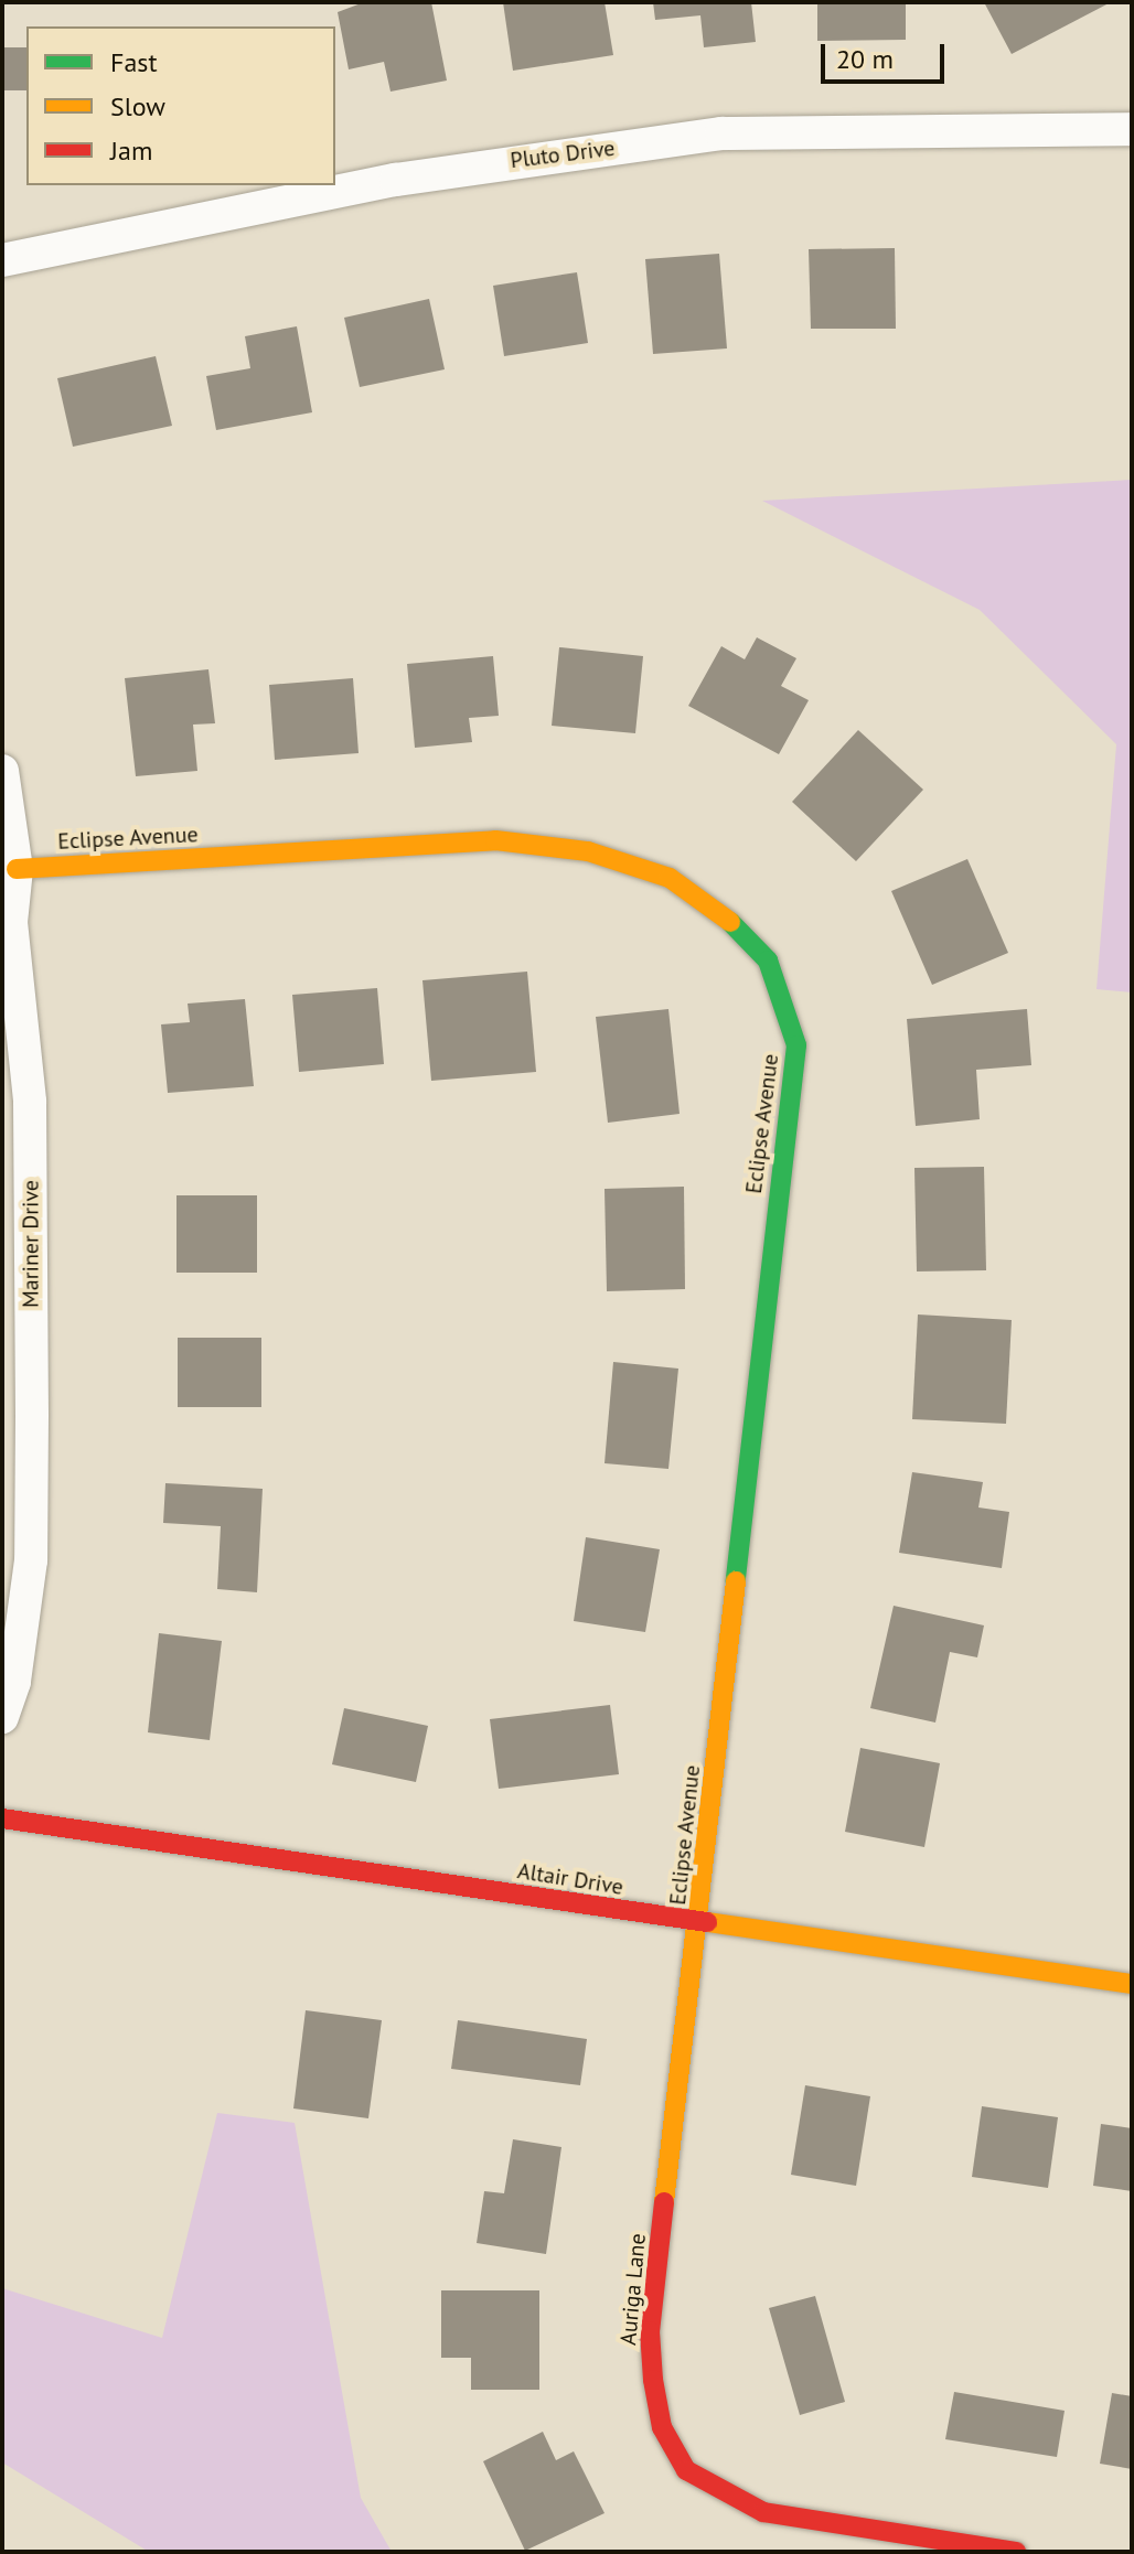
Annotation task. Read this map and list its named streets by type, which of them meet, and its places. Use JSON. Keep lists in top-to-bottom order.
{
  "streets": {
    "street": [
      "Pluto Drive",
      "Eclipse Avenue",
      "Mariner Drive",
      "Altair Drive",
      "Auriga Lane"
    ]
  },
  "crossings": [
    ["Eclipse Avenue", "Mariner Drive"],
    ["Eclipse Avenue", "Altair Drive"],
    ["Eclipse Avenue", "Auriga Lane"],
    ["Altair Drive", "Auriga Lane"]
  ],
  "legend": ["Fast", "Slow", "Jam"],
  "scale_bar": "20 m"
}
